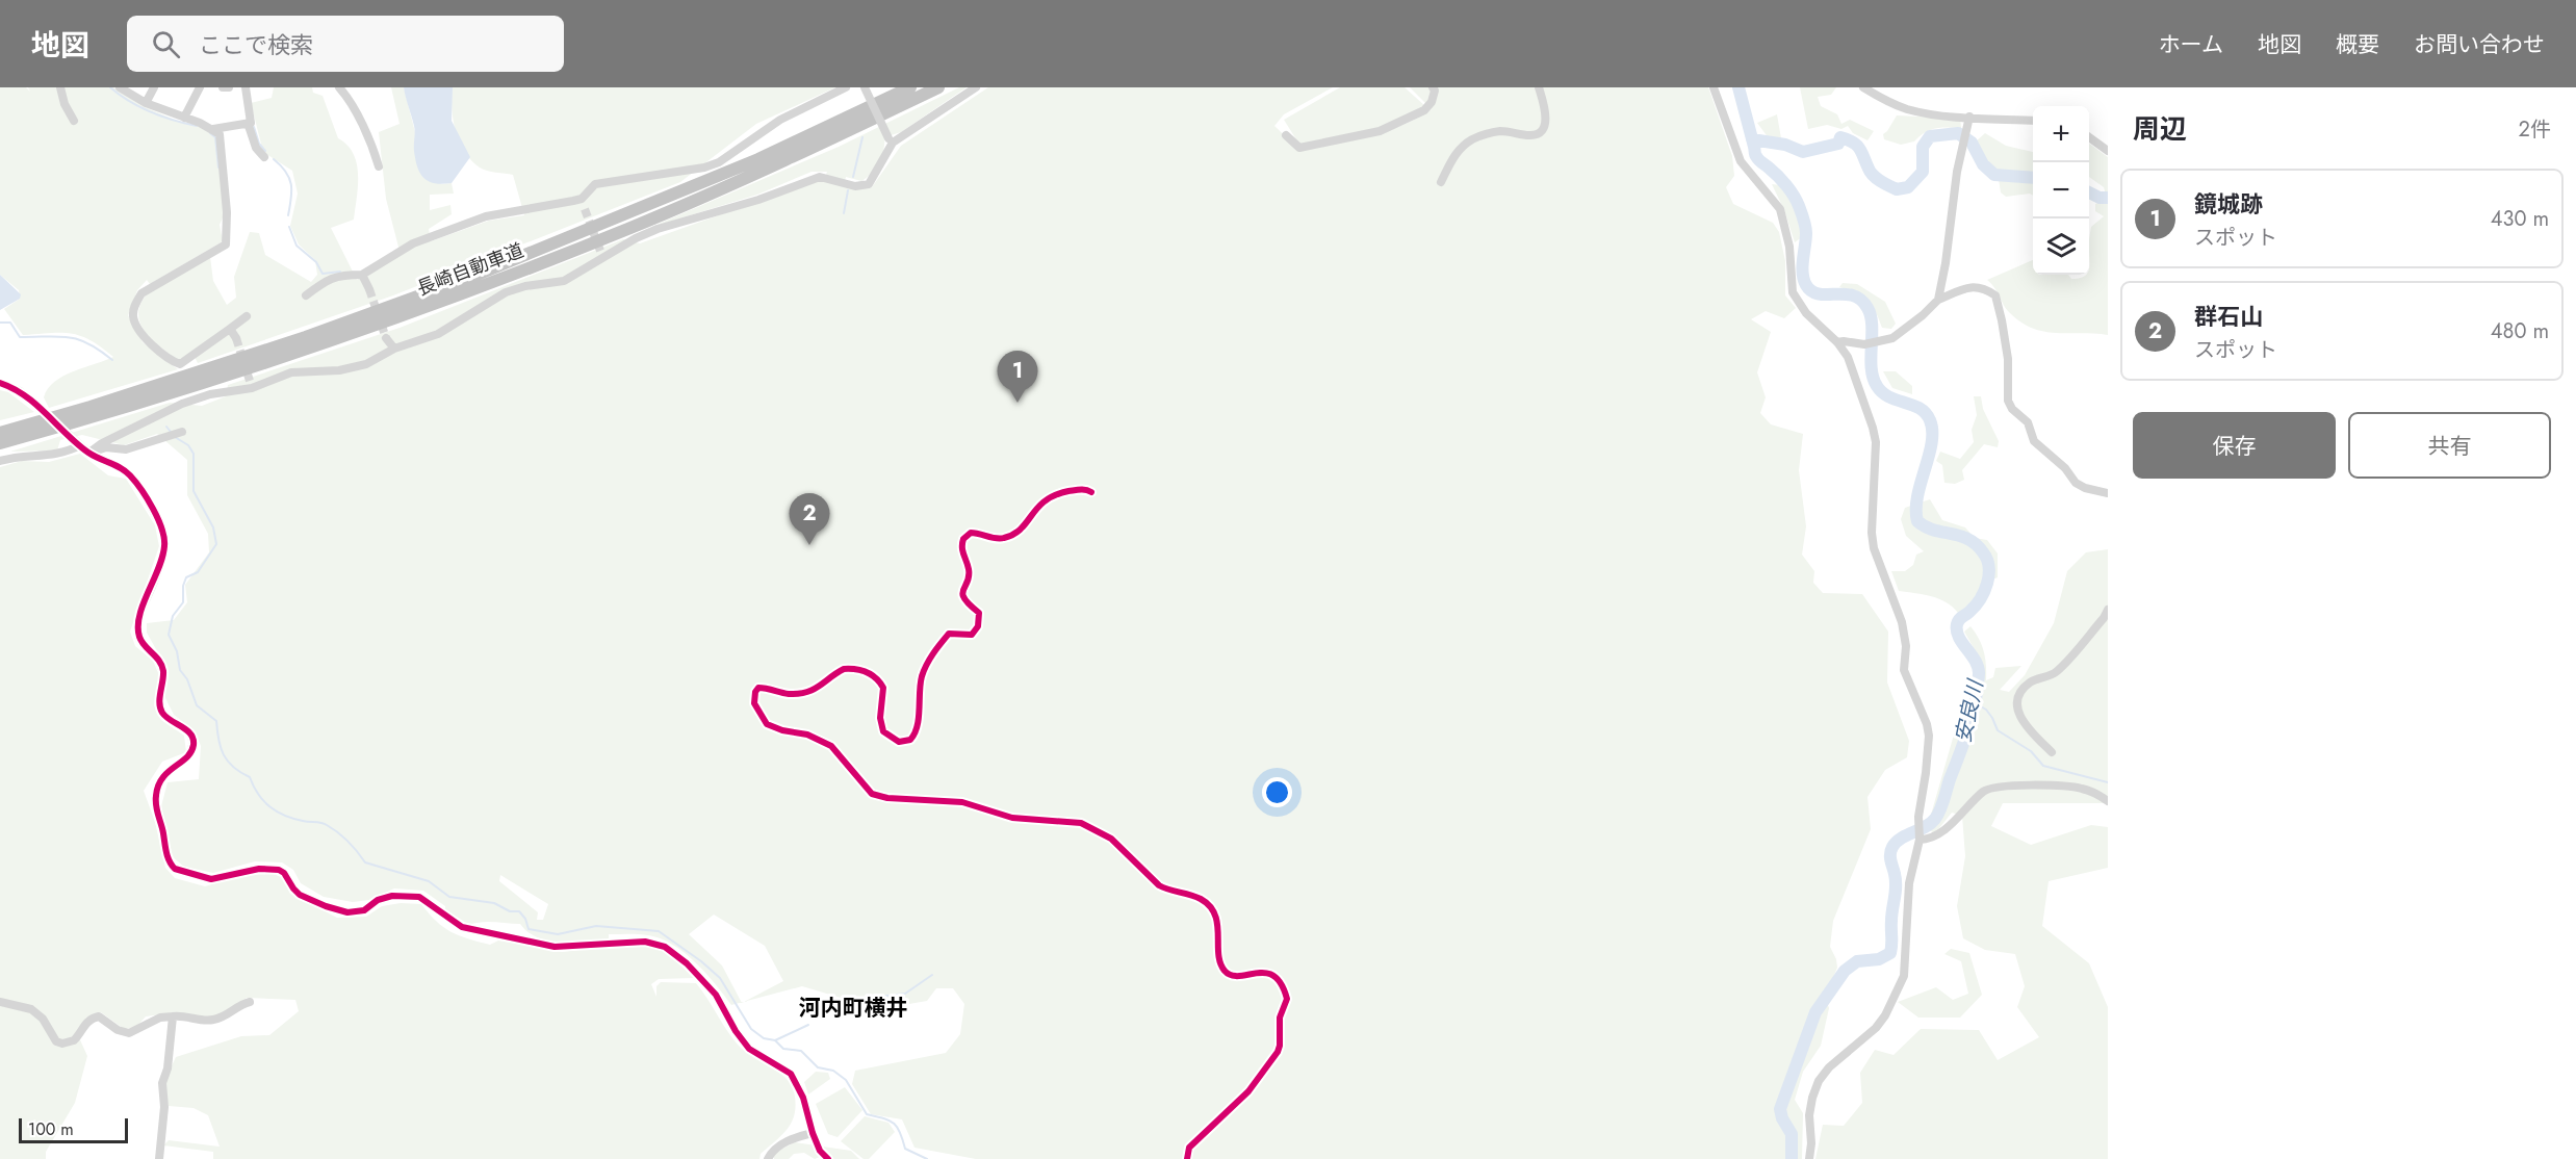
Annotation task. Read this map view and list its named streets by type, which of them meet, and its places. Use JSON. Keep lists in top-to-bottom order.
{
  "streets": {
    "highway": ["長崎自動車道"]
  },
  "districts": ["河内町横井"],
  "water": ["安良川"],
  "scale_bar": "100 m",
  "page": {
    "header": "地図",
    "search": "ここで検索",
    "nav": [
      "ホーム",
      "地図",
      "概要",
      "お問い合わせ"
    ],
    "heading": ["周辺", "2件"],
    "map_buttons": ["+", "−"],
    "list": [
      {
        "mark": "1",
        "name": "鏡城跡",
        "note": "スポット",
        "value": "430 m"
      },
      {
        "mark": "2",
        "name": "群石山",
        "note": "スポット",
        "value": "480 m"
      }
    ],
    "pins": ["1", "2"],
    "buttons": ["保存", "共有"],
    "scale": "100 m"
  }
}
